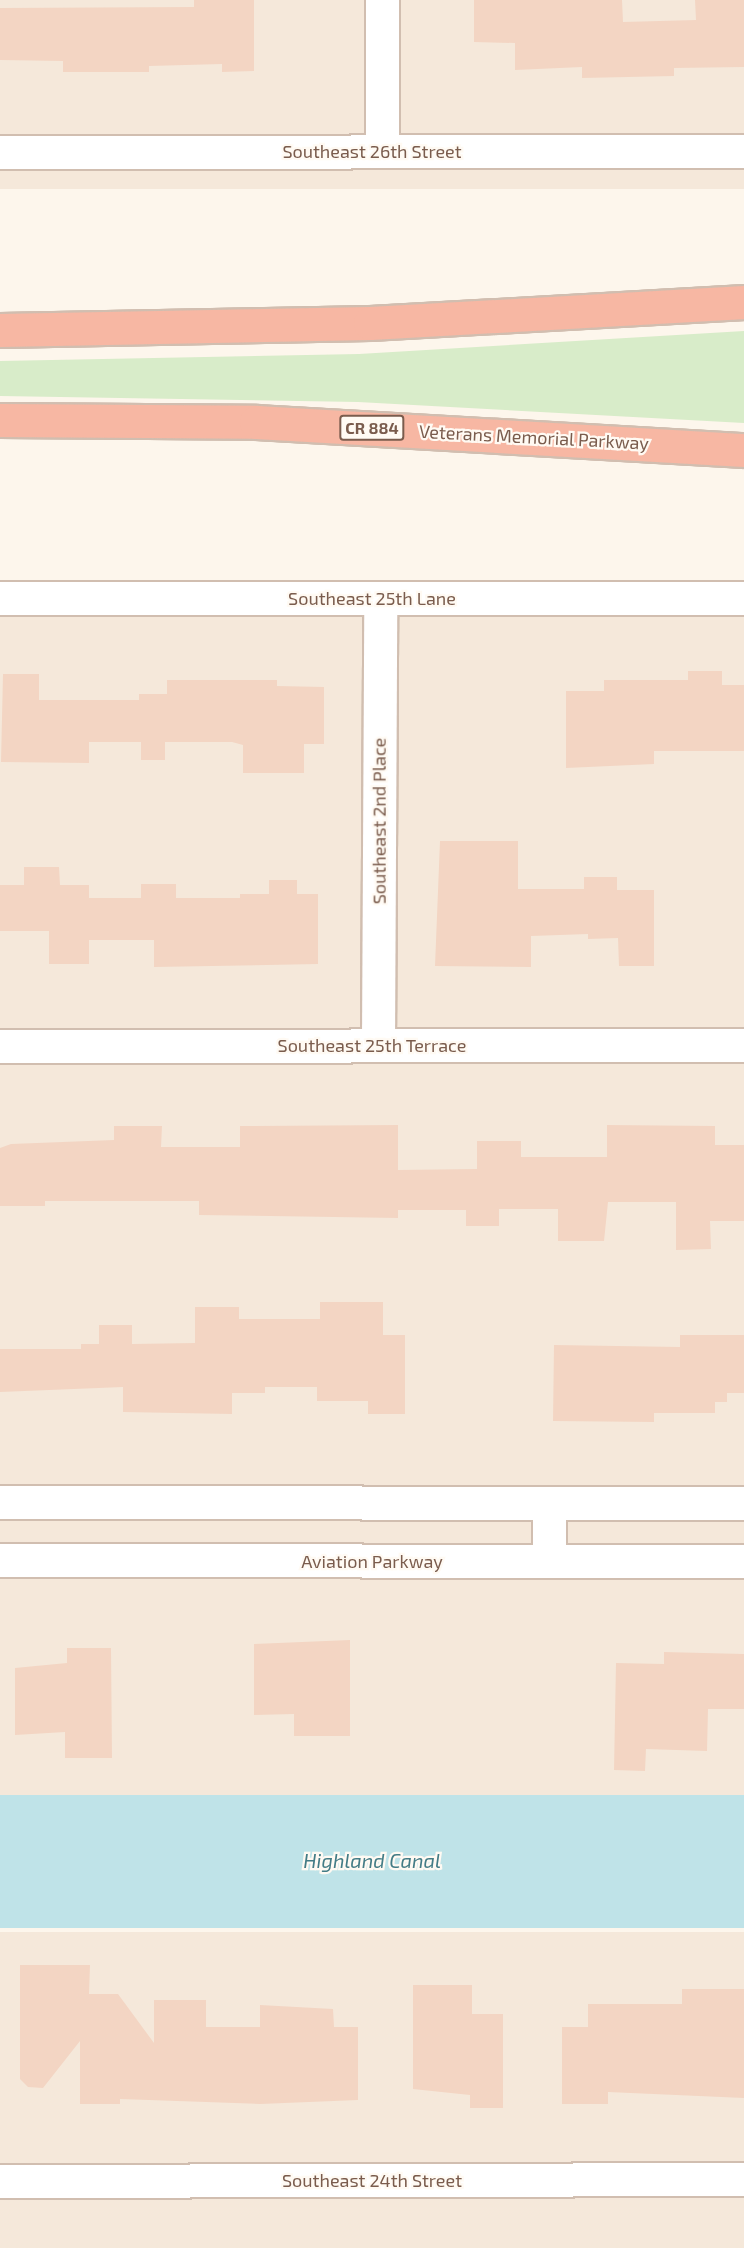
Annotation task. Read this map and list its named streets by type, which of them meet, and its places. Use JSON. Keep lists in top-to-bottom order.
{
  "streets": {
    "highway": ["CR 884", "Veterans Memorial Parkway"],
    "street": [
      "Southeast 26th Street",
      "Southeast 25th Lane",
      "Southeast 2nd Place",
      "Southeast 25th Terrace",
      "Aviation Parkway",
      "Southeast 24th Street"
    ]
  },
  "crossings": [
    ["Southeast 25th Lane", "Southeast 2nd Place"],
    ["Southeast 2nd Place", "Southeast 25th Terrace"]
  ],
  "water": ["Highland Canal"]
}
